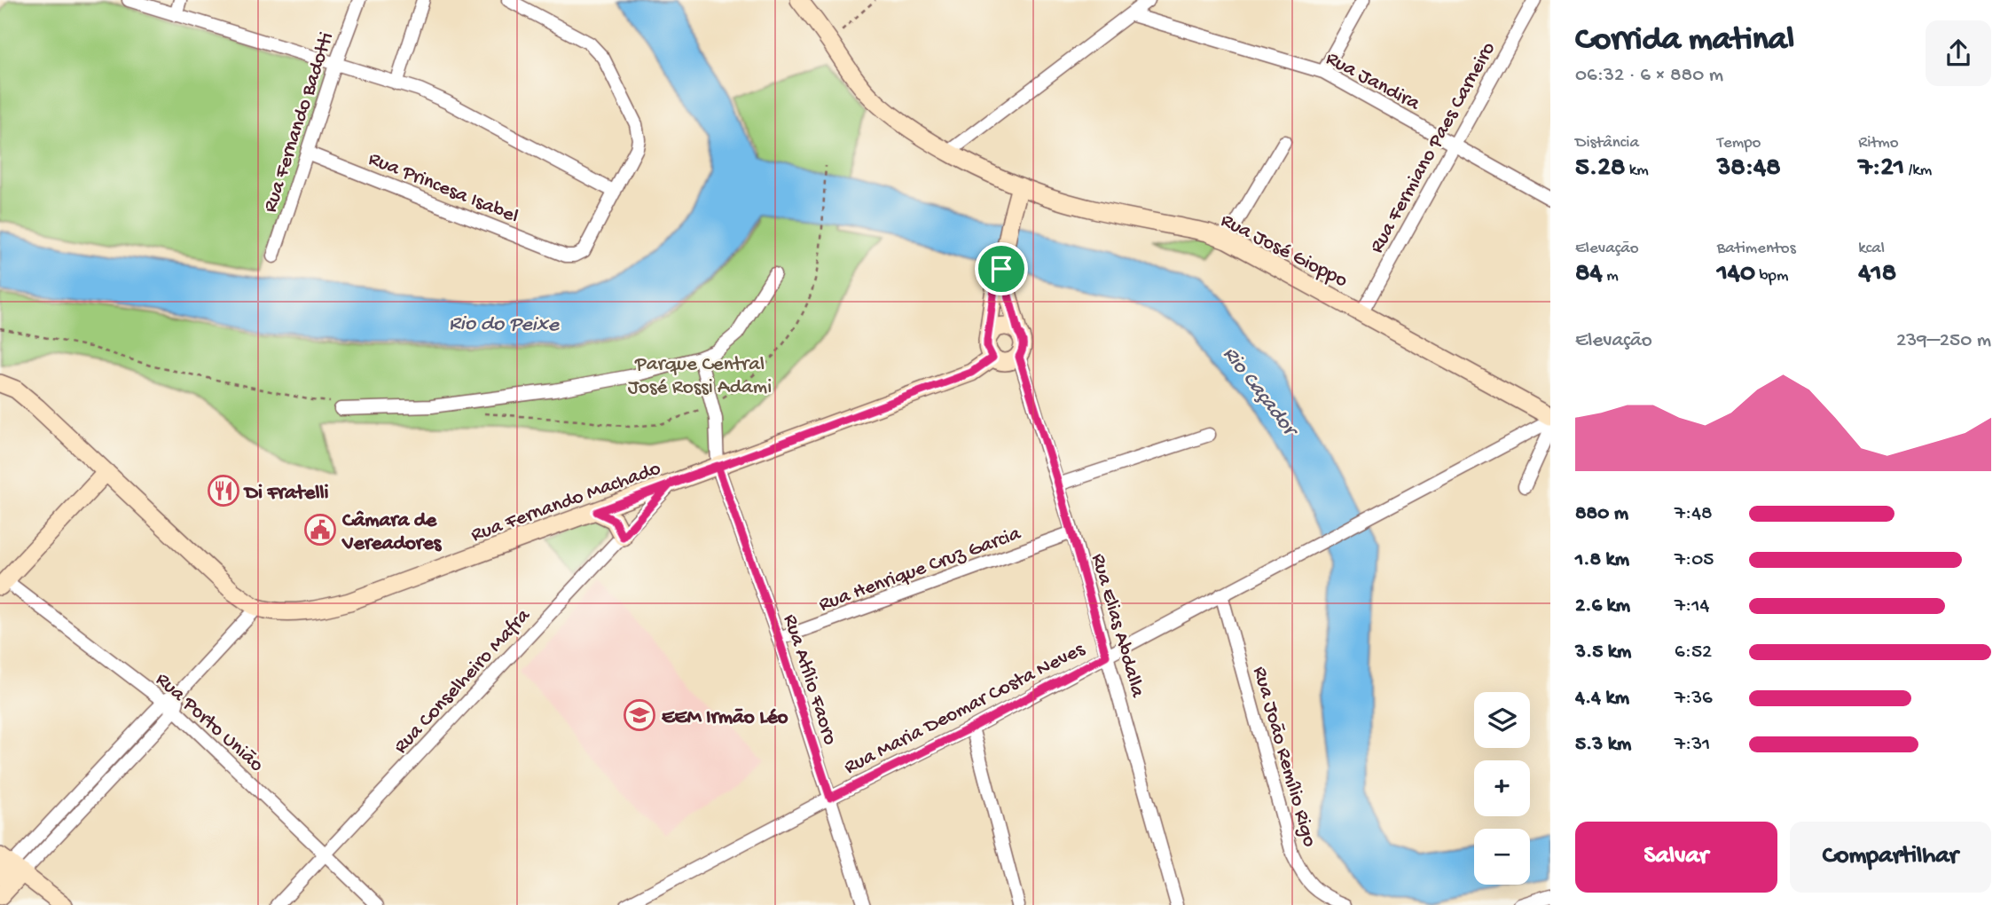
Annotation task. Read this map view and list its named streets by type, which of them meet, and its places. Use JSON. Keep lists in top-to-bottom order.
{
  "streets": {
    "main road": ["Rua José Gioppo", "Rua Fernando Machado"],
    "street": [
      "Rua Jandira",
      "Rua Fernando Badotti",
      "Rua Fermiano Paes Carneiro",
      "Rua Princesa Isabel",
      "Rua Henrique Cruz Garcia",
      "Rua Elias Abdalla",
      "Rua Atílio Faoro",
      "Rua Conselheiro Mafra",
      "Rua Maria Deomar Costa Neves",
      "Rua Porto União",
      "Rua João Remílio Rigo"
    ]
  },
  "crossings": [
    ["Rua Jandira", "Rua Fermiano Paes Carneiro"],
    ["Rua Fernando Badotti", "Rua Princesa Isabel"],
    ["Rua Fermiano Paes Carneiro", "Rua José Gioppo"],
    ["Rua José Gioppo", "Rua Maria Deomar Costa Neves"],
    ["Rua Fernando Machado", "Rua Elias Abdalla"],
    ["Rua Fernando Machado", "Rua Atílio Faoro"],
    ["Rua Fernando Machado", "Rua Conselheiro Mafra"],
    ["Rua Henrique Cruz Garcia", "Rua Elias Abdalla"],
    ["Rua Henrique Cruz Garcia", "Rua Atílio Faoro"],
    ["Rua Elias Abdalla", "Rua Maria Deomar Costa Neves"],
    ["Rua Atílio Faoro", "Rua Maria Deomar Costa Neves"],
    ["Rua Conselheiro Mafra", "Rua Porto União"],
    ["Rua Maria Deomar Costa Neves", "Rua João Remílio Rigo"]
  ],
  "water": ["Rio do Peixe", "Rio Caçador"],
  "parks": ["Parque Central José Rossi Adami"],
  "places": {
    "restaurant": ["Di Fratelli"],
    "public building": ["Câmara de Vereadores"],
    "school or university": ["EEM Irmão Léo"]
  },
  "page": {
    "heading": ["Corrida matinal", "06:32 · 6 × 880 m"],
    "stats": [
      ["Distância", "5.28 km"],
      ["Tempo", "38:48"],
      ["Ritmo", "7:21 /km"],
      ["Elevação", "84 m"],
      ["Batimentos", "140 bpm"],
      ["kcal", "418"]
    ],
    "chart": ["Elevação", "239–250 m"],
    "list": [
      {
        "name": "880 m",
        "note": "7:48"
      },
      {
        "name": "1.8 km",
        "note": "7:05"
      },
      {
        "name": "2.6 km",
        "note": "7:14"
      },
      {
        "name": "3.5 km",
        "note": "6:52"
      },
      {
        "name": "4.4 km",
        "note": "7:36"
      },
      {
        "name": "5.3 km",
        "note": "7:31"
      }
    ],
    "map_buttons": ["+", "−"],
    "buttons": ["Salvar", "Compartilhar"]
  }
}
